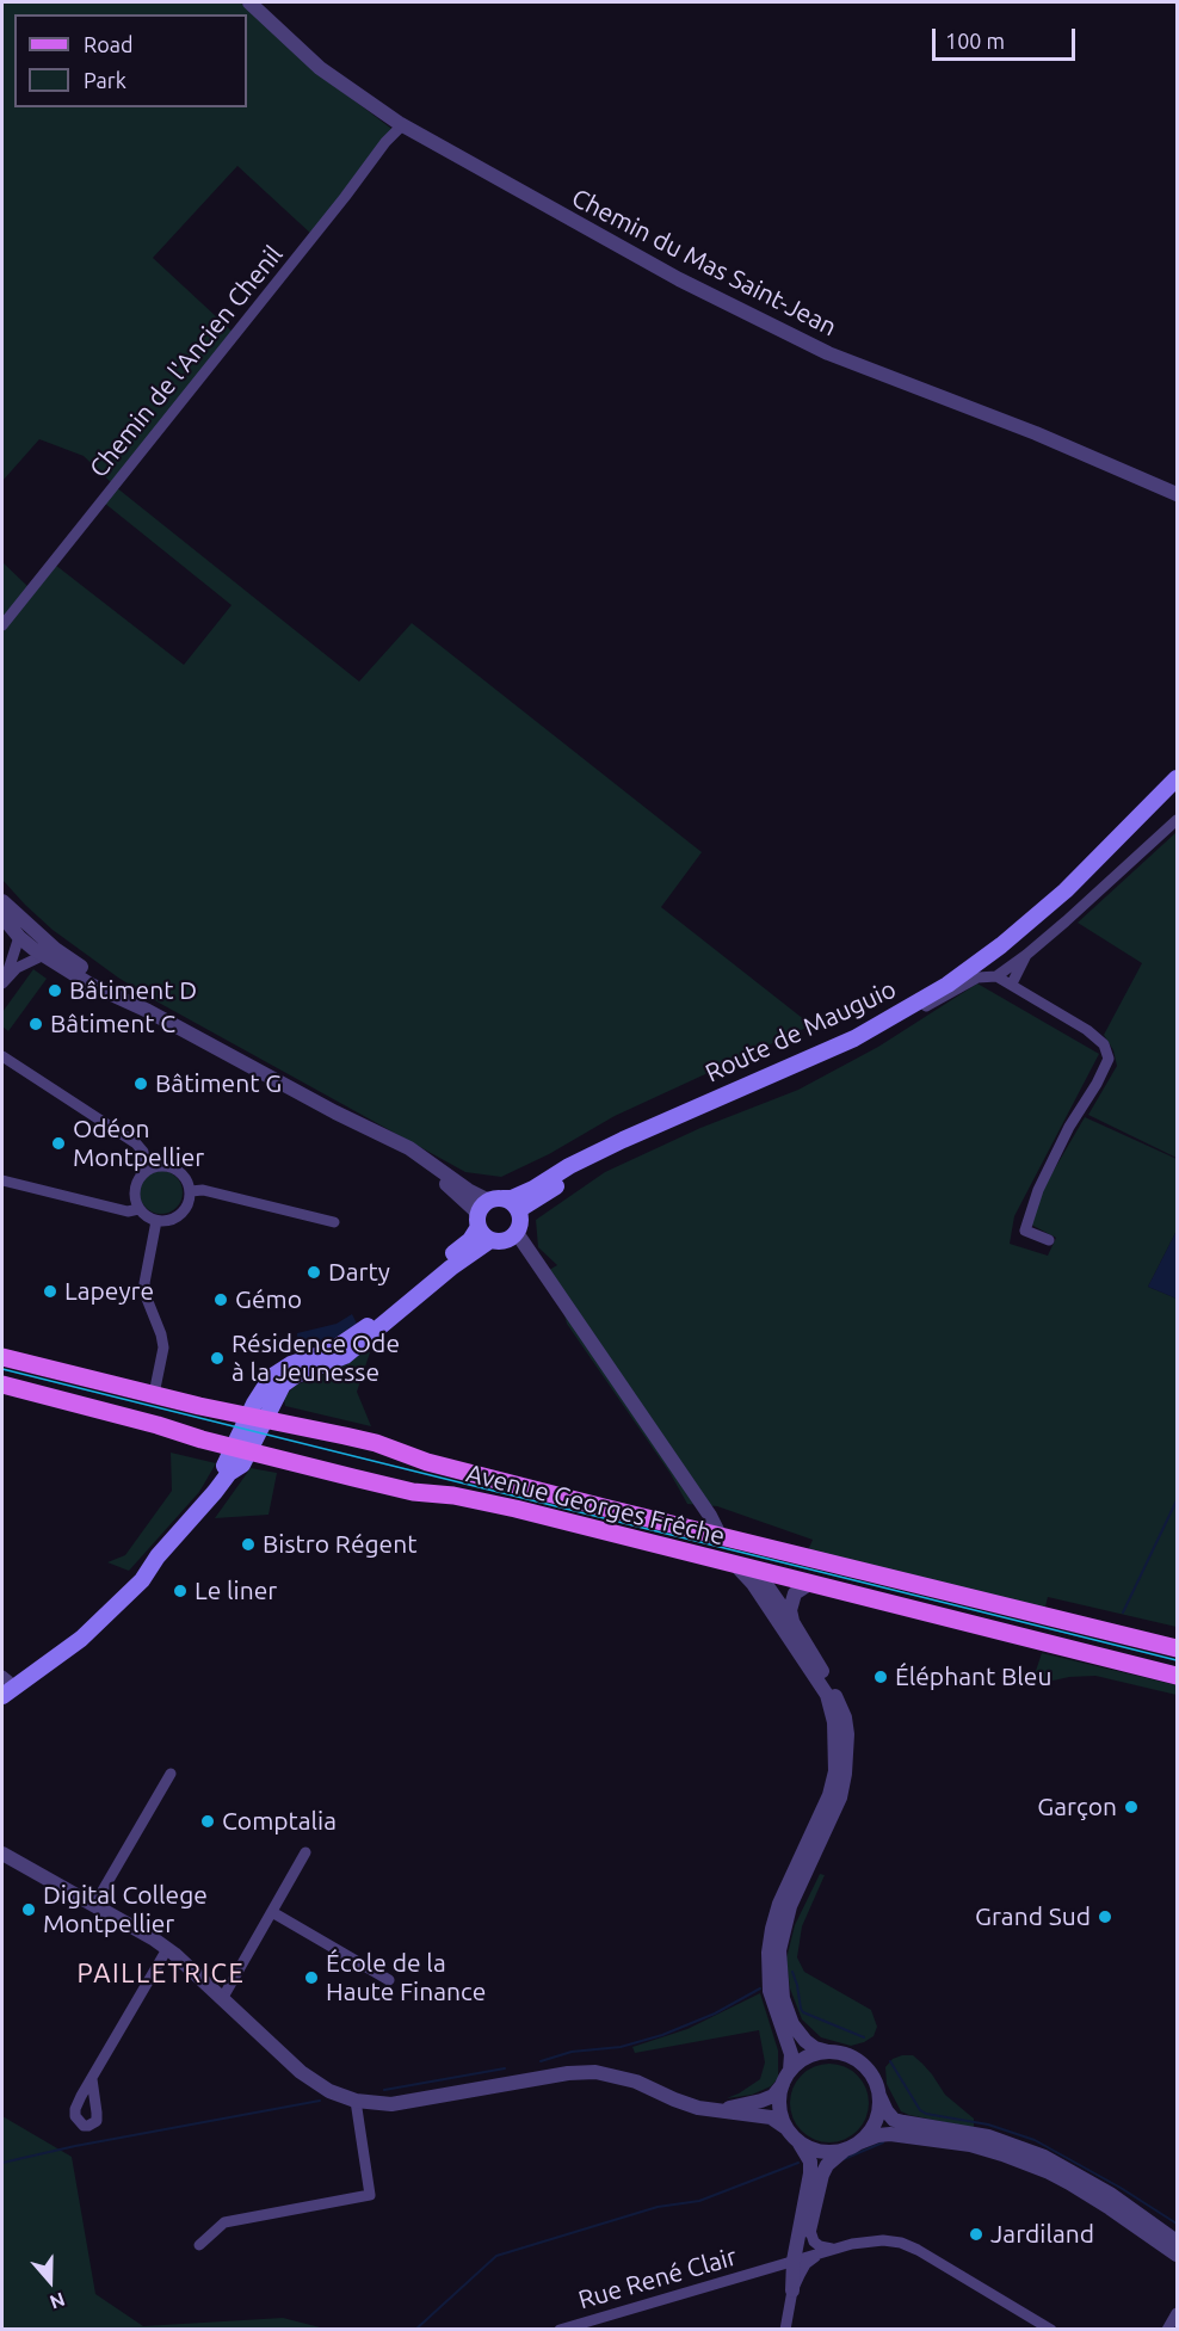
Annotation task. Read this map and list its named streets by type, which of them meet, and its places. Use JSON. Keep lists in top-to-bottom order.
{
  "streets": {
    "main road": ["Route de Mauguio", "Avenue Georges Frêche"],
    "street": ["Chemin du Mas Saint-Jean", "Chemin de l'Ancien Chenil", "Rue René Clair"]
  },
  "crossings": [
    ["Chemin du Mas Saint-Jean", "Chemin de l'Ancien Chenil"]
  ],
  "districts": ["PAILLETRICE"],
  "places": [
    "Bâtiment D",
    "Bâtiment C",
    "Bâtiment G",
    "Odéon Montpellier",
    "Darty",
    "Lapeyre",
    "Gémo",
    "Résidence Ode à la Jeunesse",
    "Bistro Régent",
    "Le liner",
    "Éléphant Bleu",
    "Garçon",
    "Comptalia",
    "Digital College Montpellier",
    "Grand Sud",
    "École de la Haute Finance",
    "Jardiland"
  ],
  "legend": ["Road", "Park"],
  "scale_bar": "100 m",
  "north": "bottom"
}
